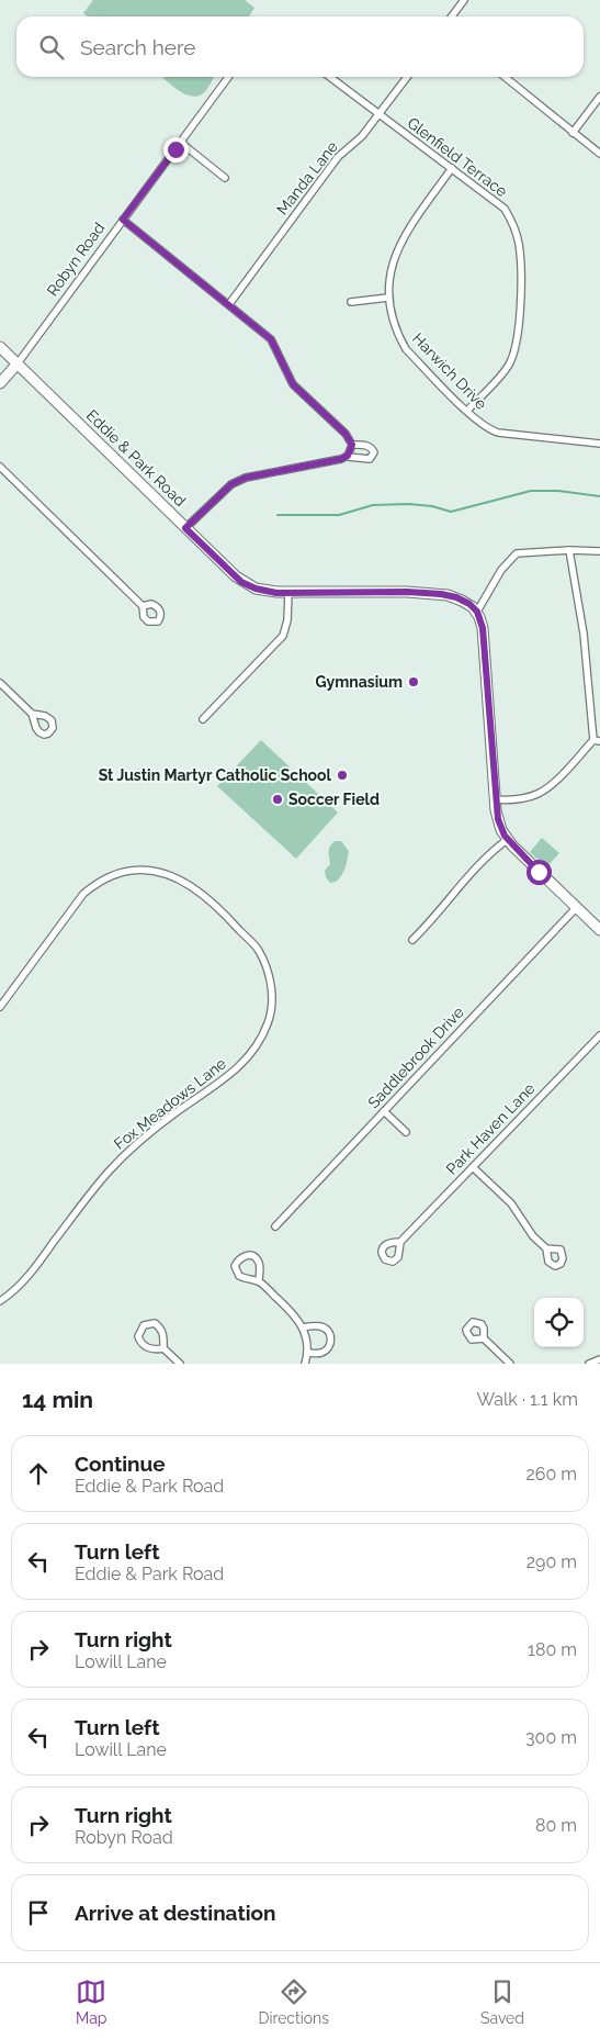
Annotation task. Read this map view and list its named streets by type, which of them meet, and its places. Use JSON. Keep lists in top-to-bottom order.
{
  "streets": {
    "street": [
      "Glenfield Terrace",
      "Manda Lane",
      "Robyn Road",
      "Harwich Drive",
      "Eddie & Park Road",
      "Saddlebrook Drive",
      "Fox Meadows Lane",
      "Park Haven Lane"
    ]
  },
  "crossings": [
    ["Glenfield Terrace", "Manda Lane"],
    ["Glenfield Terrace", "Harwich Drive"],
    ["Robyn Road", "Eddie & Park Road"]
  ],
  "places": ["Gymnasium", "St Justin Martyr Catholic School", "Soccer Field"],
  "page": {
    "search": "Search here",
    "heading": ["14 min", "Walk · 1.1 km"],
    "list": [
      ["Continue", "Eddie & Park Road", "260 m"],
      ["Turn left", "Eddie & Park Road", "290 m"],
      ["Turn right", "Lowill Lane", "180 m"],
      ["Turn left", "Lowill Lane", "300 m"],
      ["Turn right", "Robyn Road", "80 m"],
      "Arrive at destination"
    ],
    "nav": ["Map", "Directions", "Saved"]
  }
}
